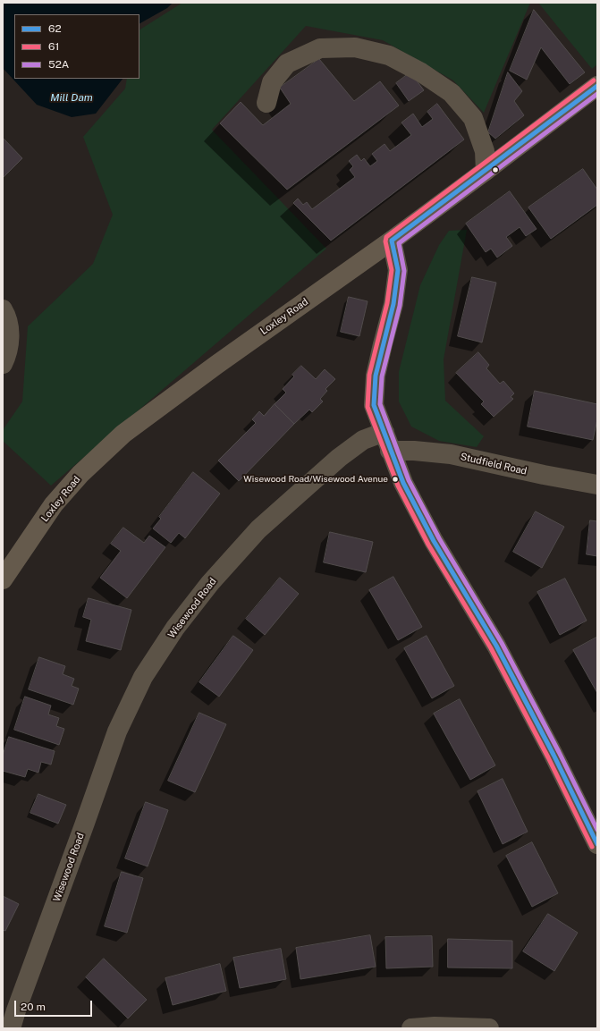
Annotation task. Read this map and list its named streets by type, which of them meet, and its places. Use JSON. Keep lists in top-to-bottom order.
{
  "streets": {
    "main road": ["Loxley Road"],
    "street": ["Studfield Road", "Wisewood Road"]
  },
  "water": ["Mill Dam"],
  "places": ["Wisewood Road/Wisewood Avenue"],
  "lines": ["transit line 61", "transit line 62", "transit line 52A"],
  "legend": ["62", "61", "52A"],
  "scale_bar": "20 m"
}
